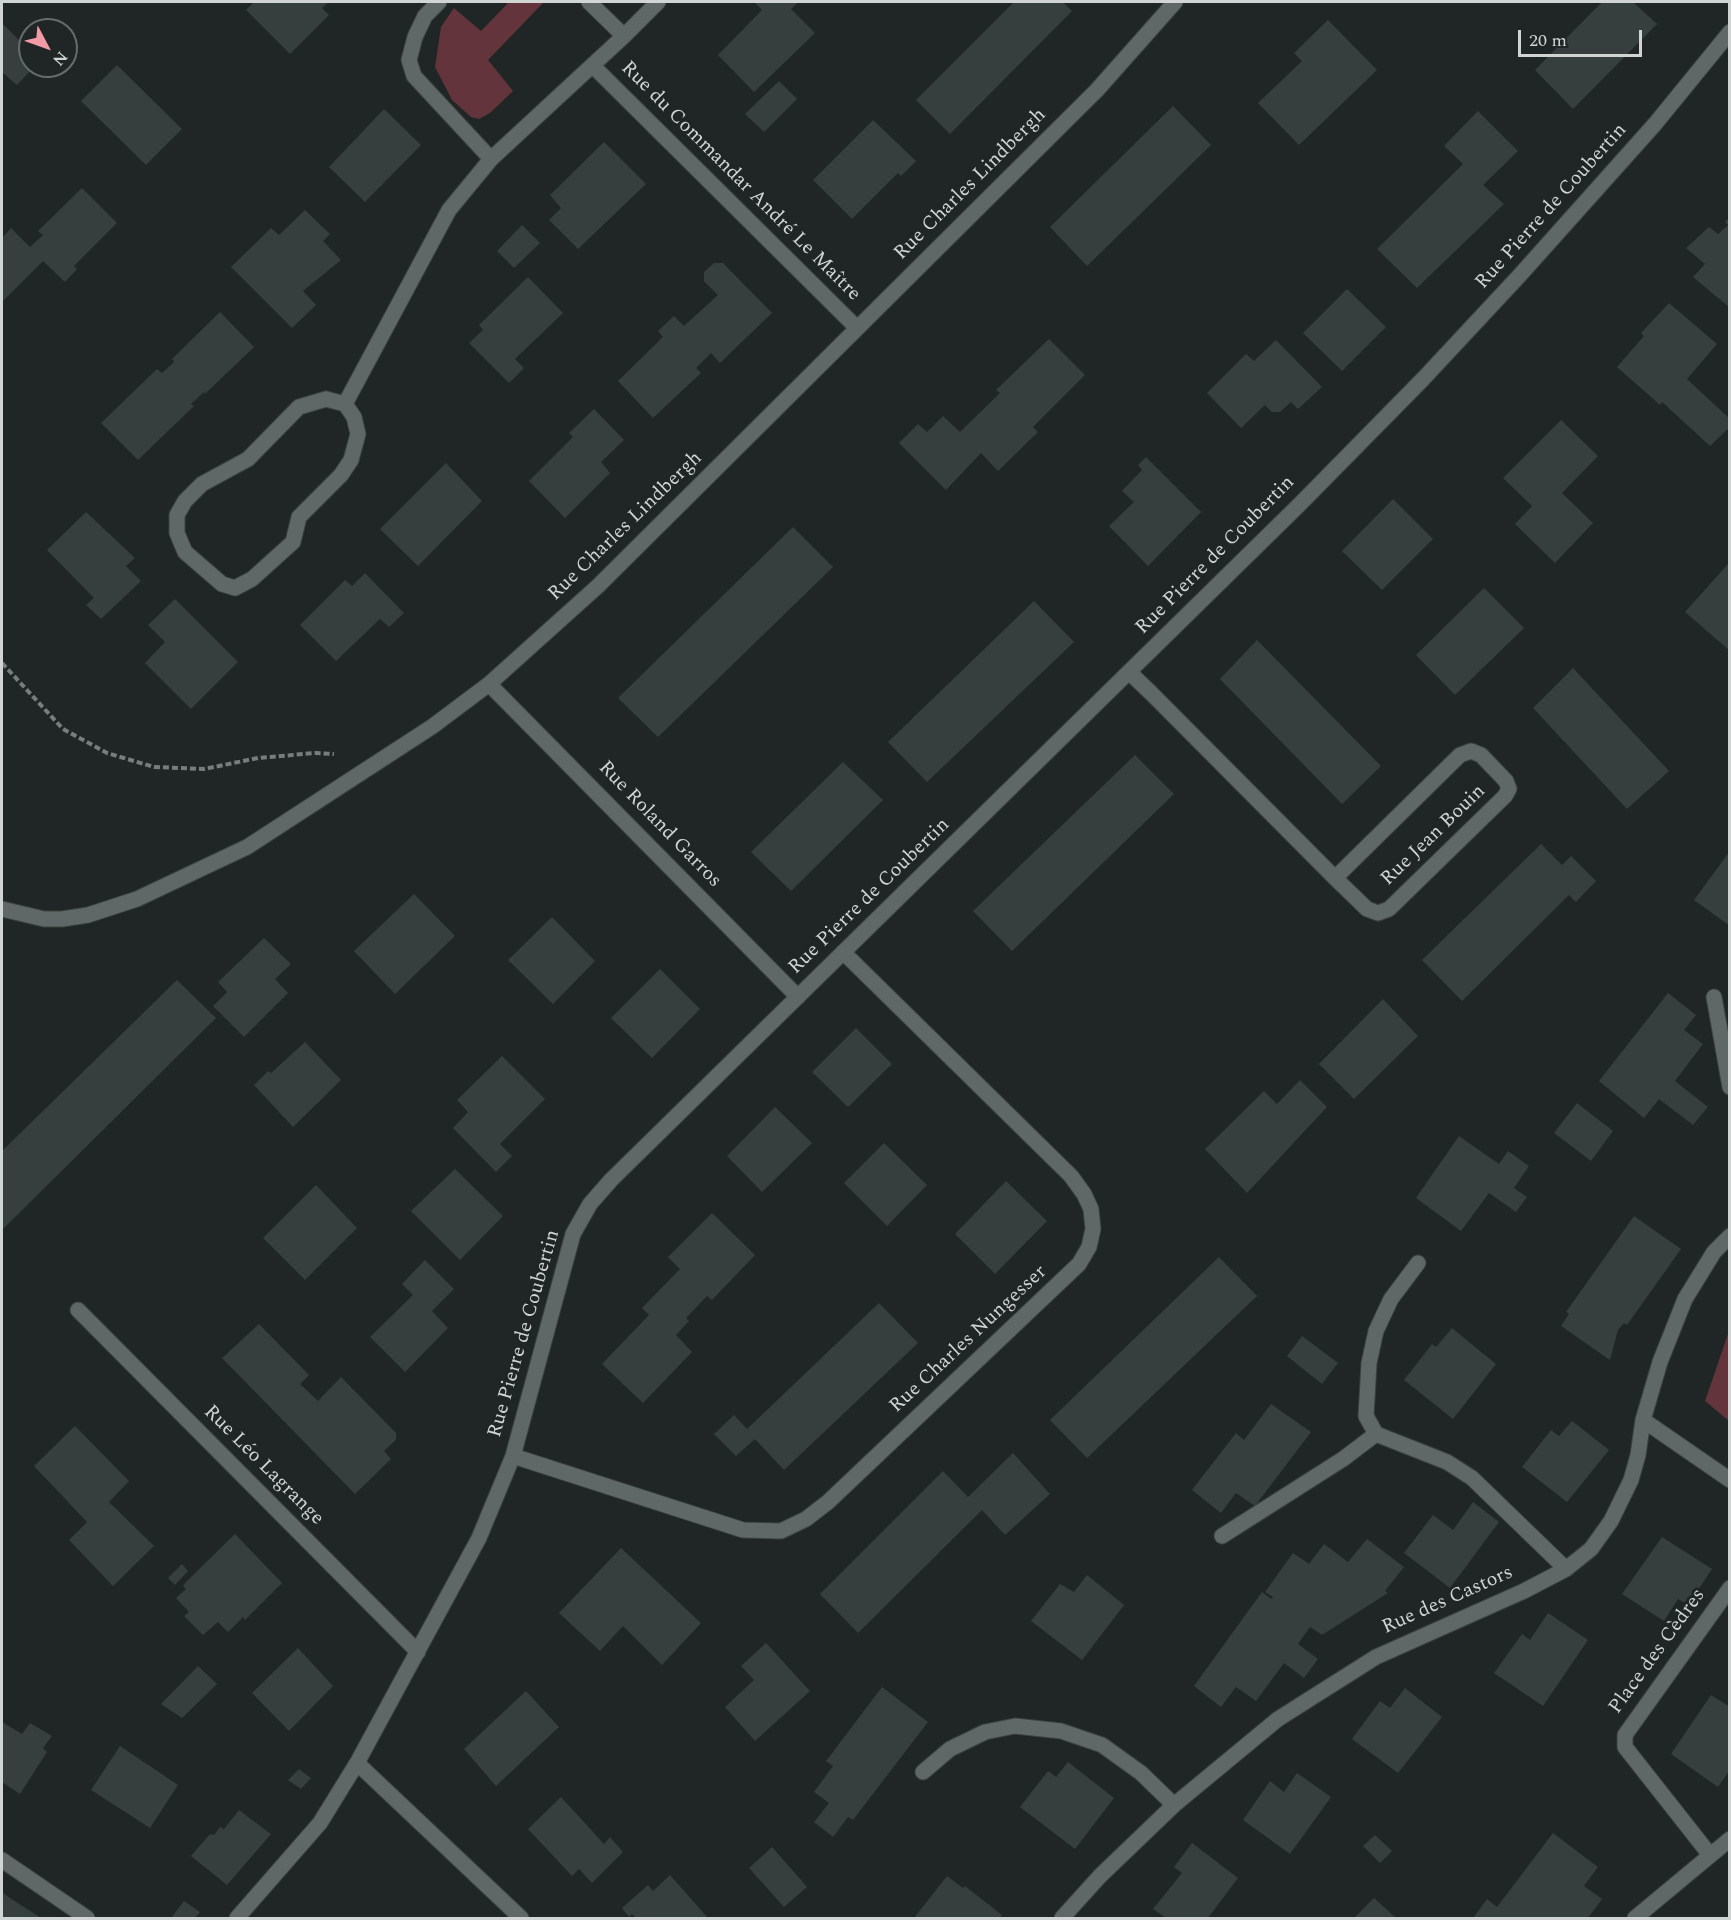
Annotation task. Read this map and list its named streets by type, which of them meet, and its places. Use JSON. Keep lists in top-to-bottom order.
{
  "streets": {
    "street": [
      "Rue du Commandar André Le Maître",
      "Rue Charles Lindbergh",
      "Rue Pierre de Coubertin",
      "Rue Roland Garros",
      "Rue Jean Bouin",
      "Rue Charles Nungesser",
      "Rue Léo Lagrange",
      "Rue des Castors",
      "Place des Cèdres"
    ]
  },
  "crossings": [
    ["Rue du Commandar André Le Maître", "Rue Charles Lindbergh"],
    ["Rue Charles Lindbergh", "Rue Roland Garros"],
    ["Rue Pierre de Coubertin", "Rue Roland Garros"],
    ["Rue Pierre de Coubertin", "Rue Jean Bouin"],
    ["Rue Pierre de Coubertin", "Rue Charles Nungesser"],
    ["Rue Pierre de Coubertin", "Rue Léo Lagrange"]
  ],
  "scale_bar": "20 m",
  "north": "bottom right"
}
